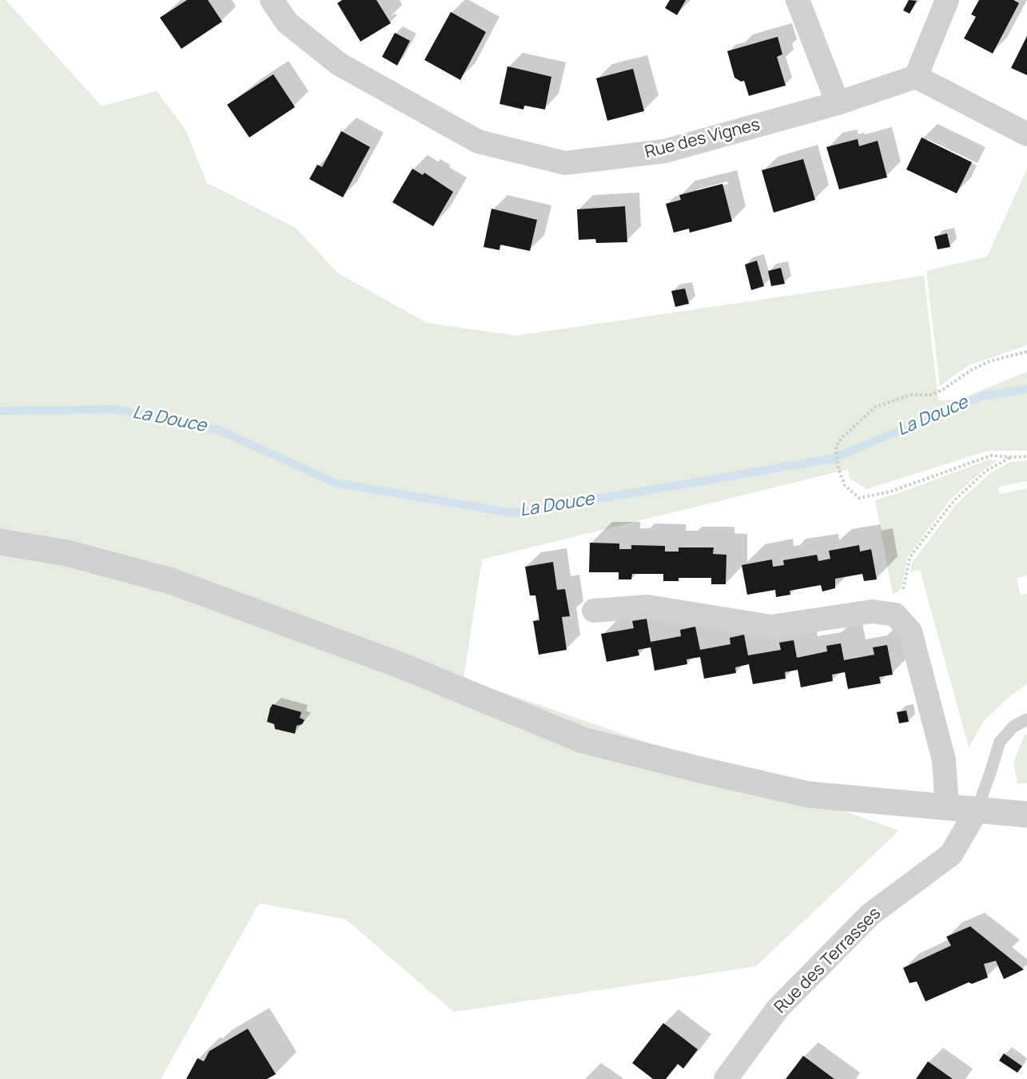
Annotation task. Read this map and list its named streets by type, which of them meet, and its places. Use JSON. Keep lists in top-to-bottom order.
{
  "streets": {
    "street": ["Rue des Vignes", "Rue des Terrasses"]
  },
  "water": ["La Douce"]
}
